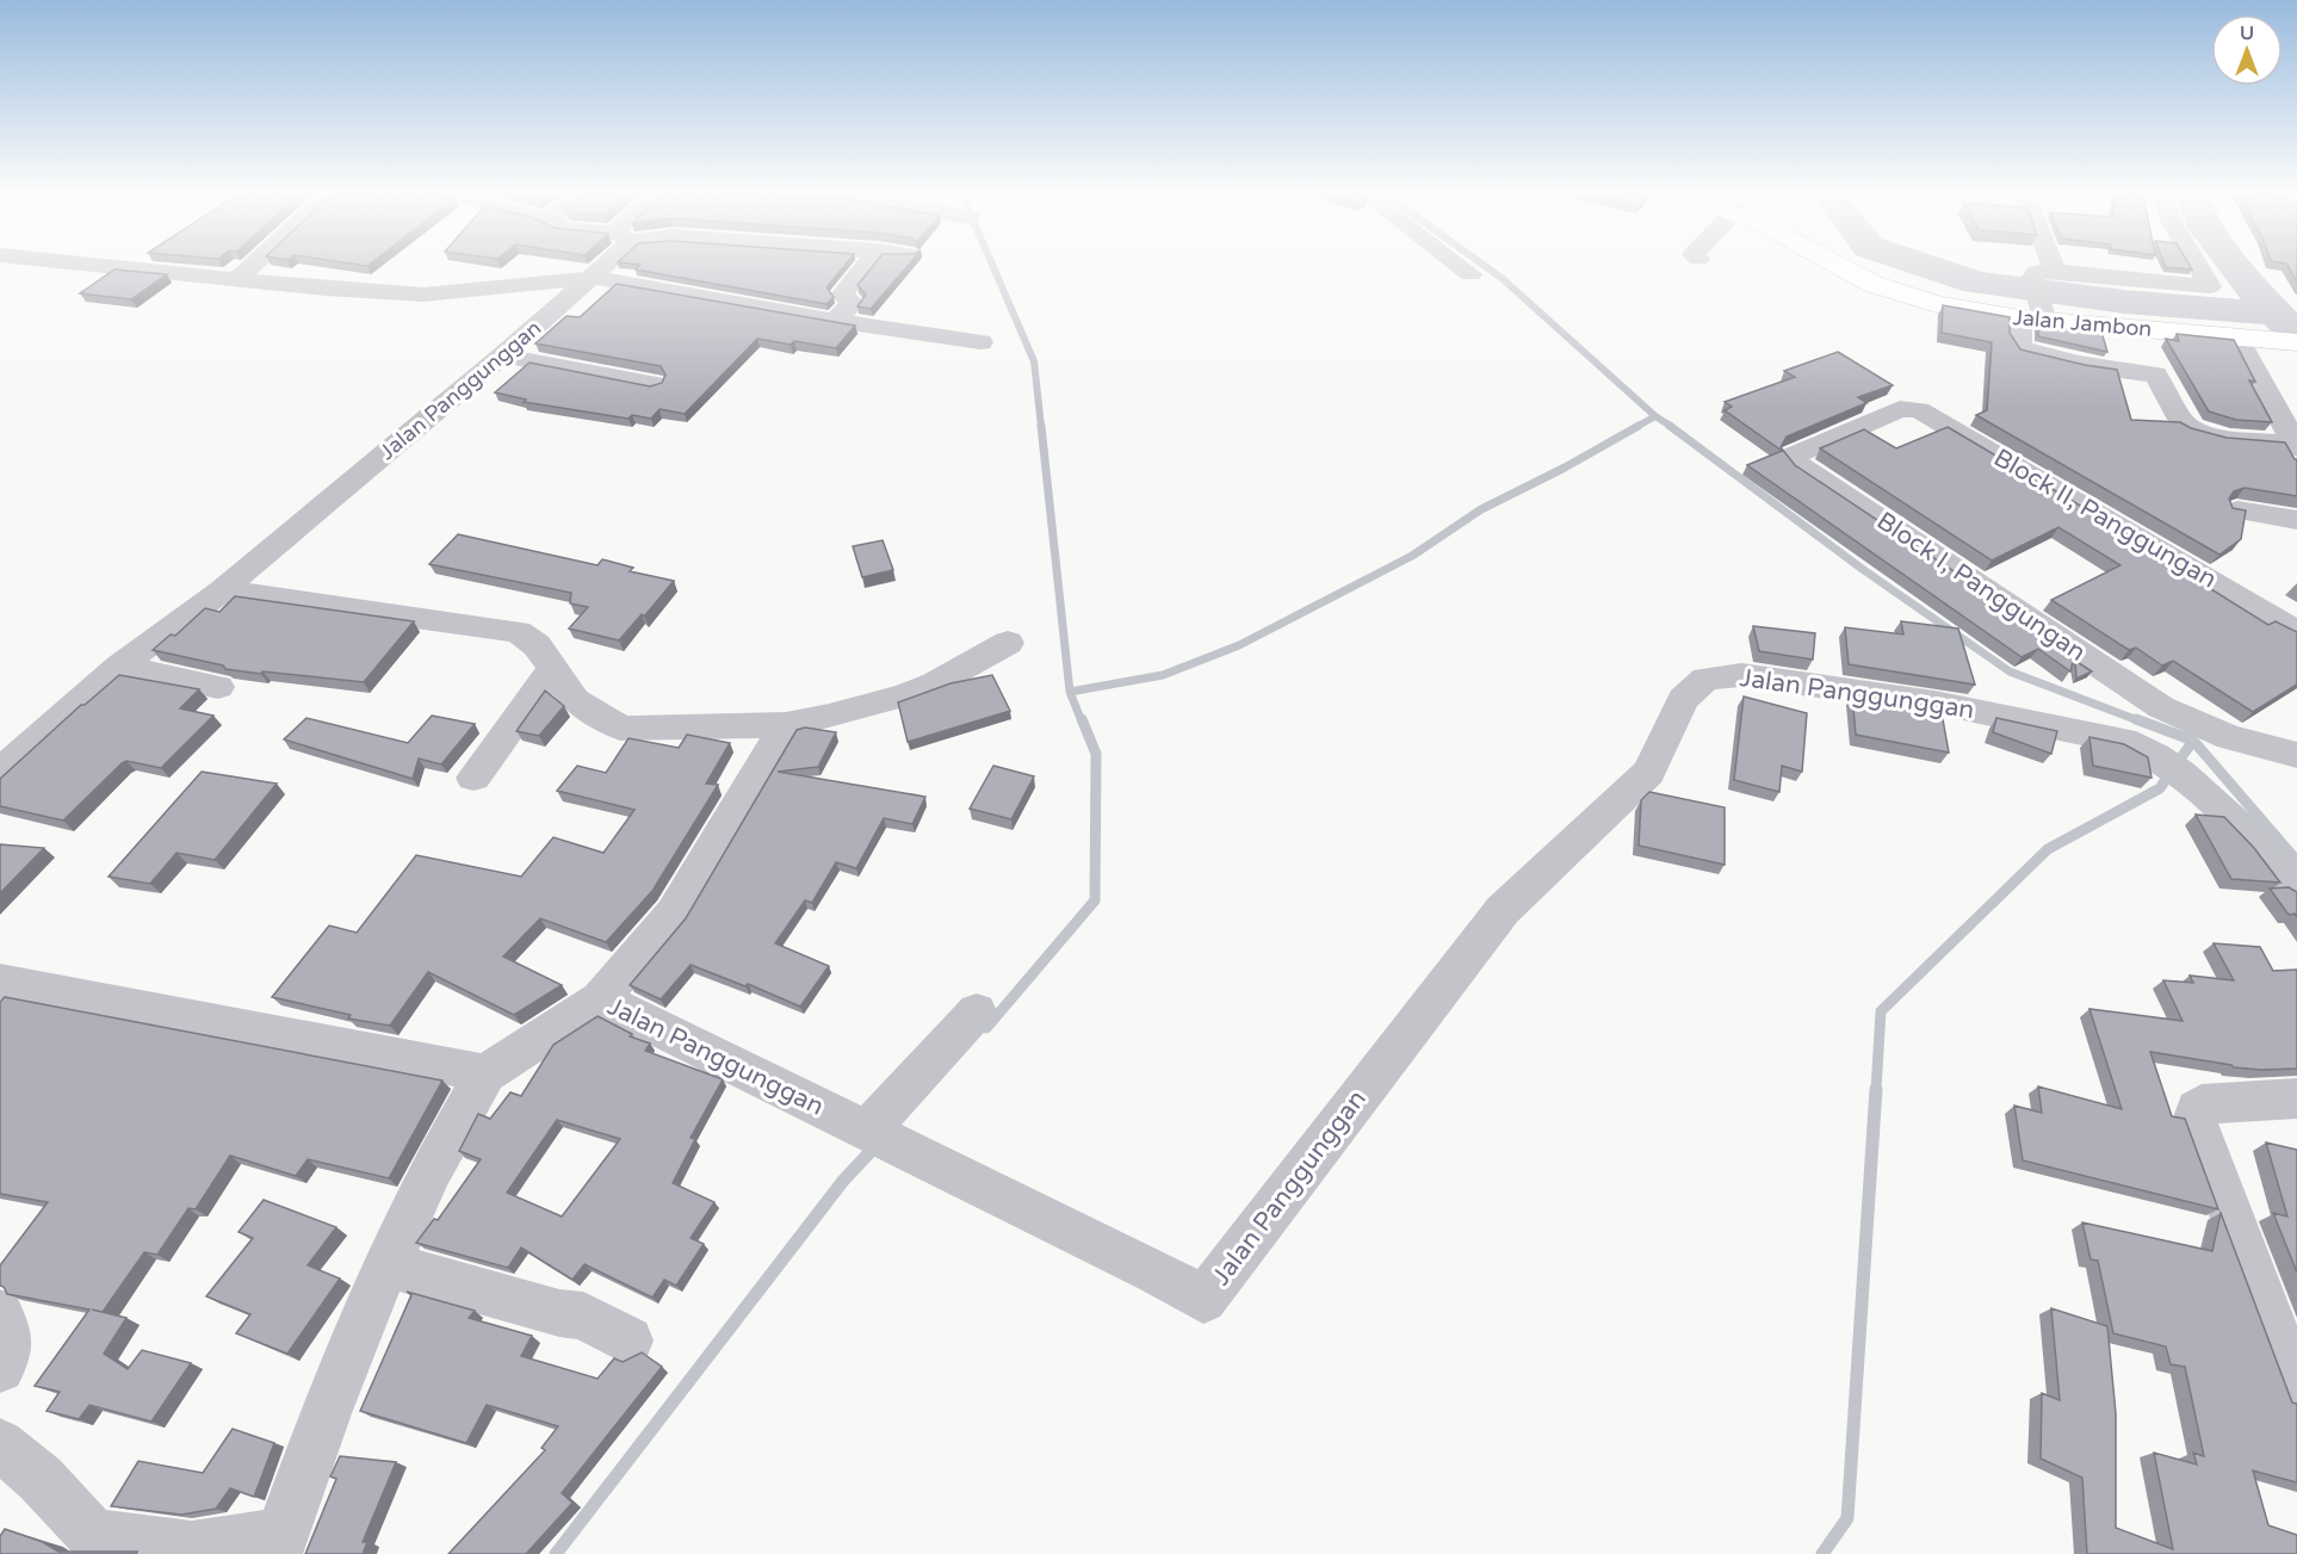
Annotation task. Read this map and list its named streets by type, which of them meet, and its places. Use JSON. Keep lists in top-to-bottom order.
{
  "streets": {
    "main road": ["Jalan Jambon"],
    "street": ["Jalan Panggunggan", "Block II, Panggungan", "Block I, Panggungan"]
  },
  "crossings": [
    ["Block II, Panggungan", "Block I, Panggungan"]
  ],
  "north": "top"
}
